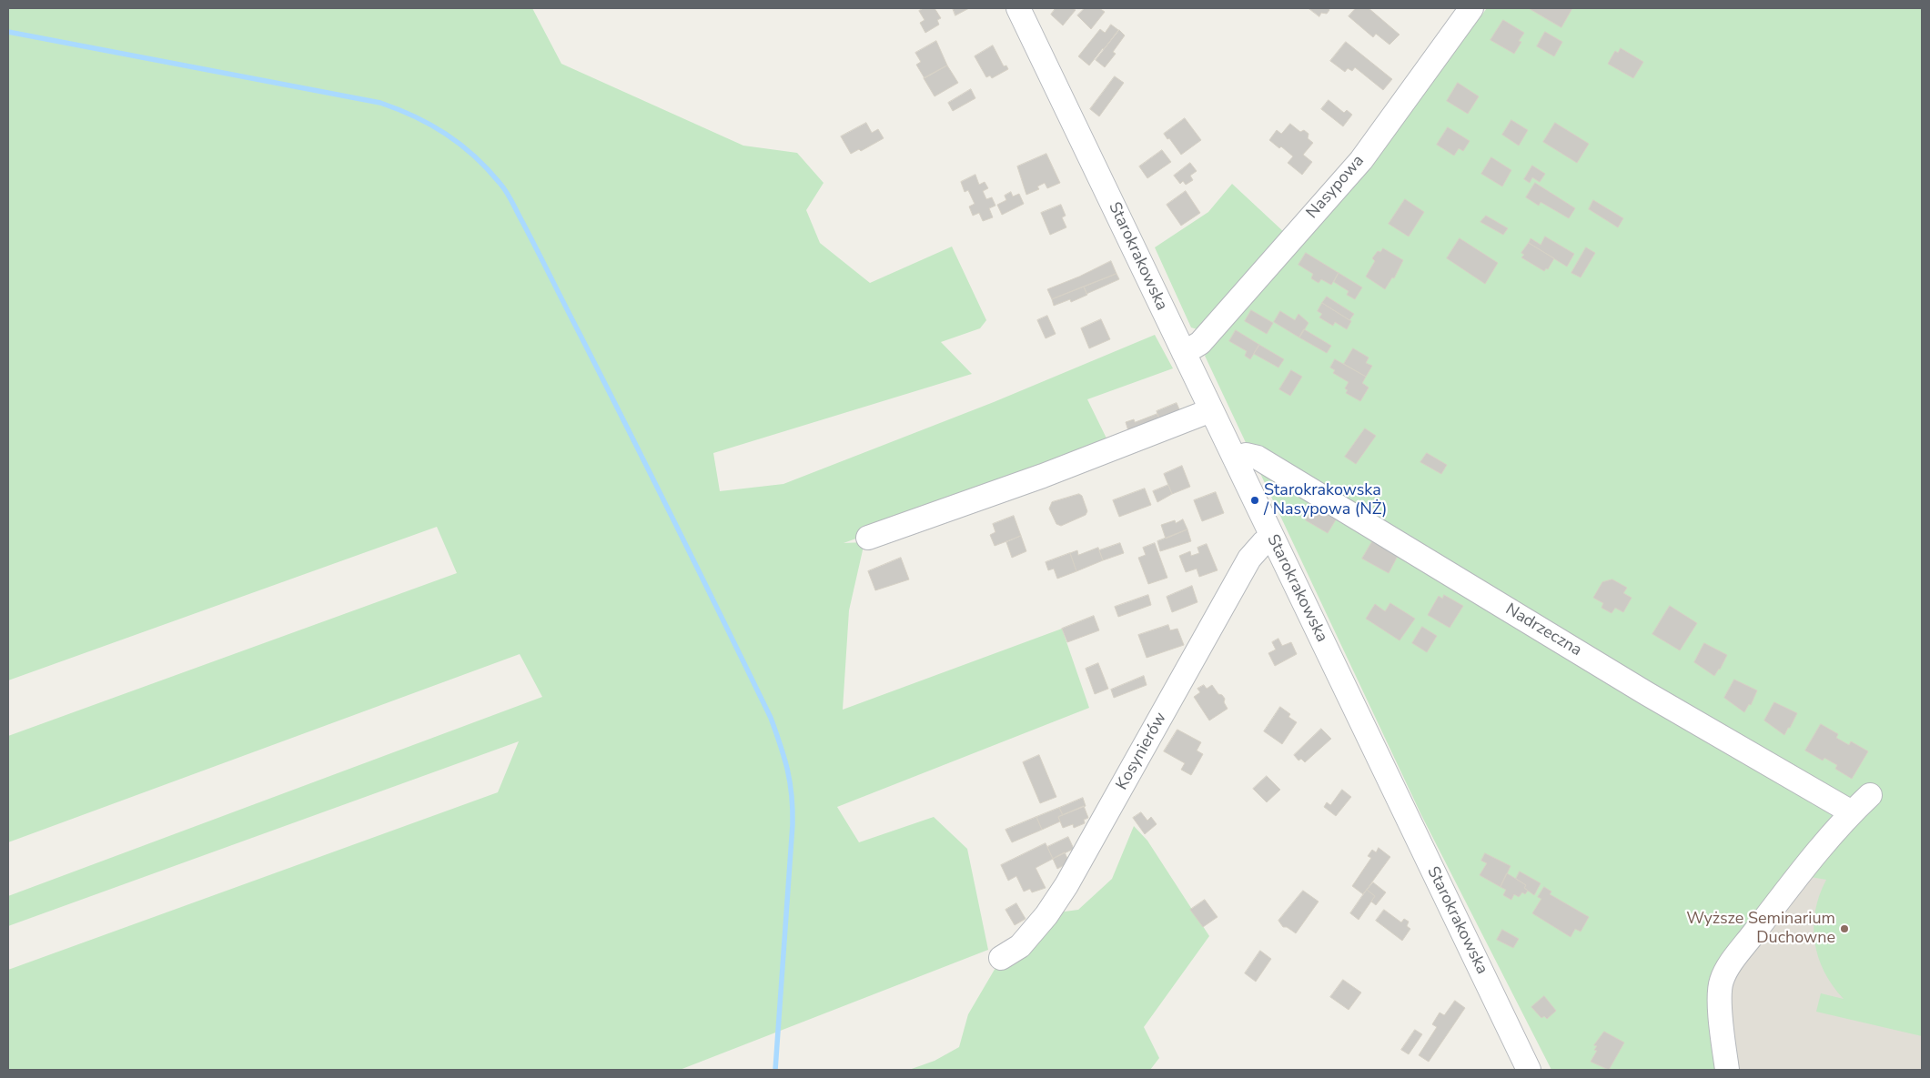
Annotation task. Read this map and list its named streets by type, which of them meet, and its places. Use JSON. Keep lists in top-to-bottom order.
{
  "streets": {
    "street": [
      "Nasypowa",
      "Starokrakowska",
      "Nadrzeczna",
      "Kosynierów"
    ]
  },
  "crossings": [
    ["Nasypowa", "Starokrakowska"],
    ["Starokrakowska", "Nadrzeczna"],
    ["Starokrakowska", "Kosynierów"]
  ],
  "places": ["Starokrakowska / Nasypowa (NŻ)", "Wyższe Seminarium Duchowne"]
}
